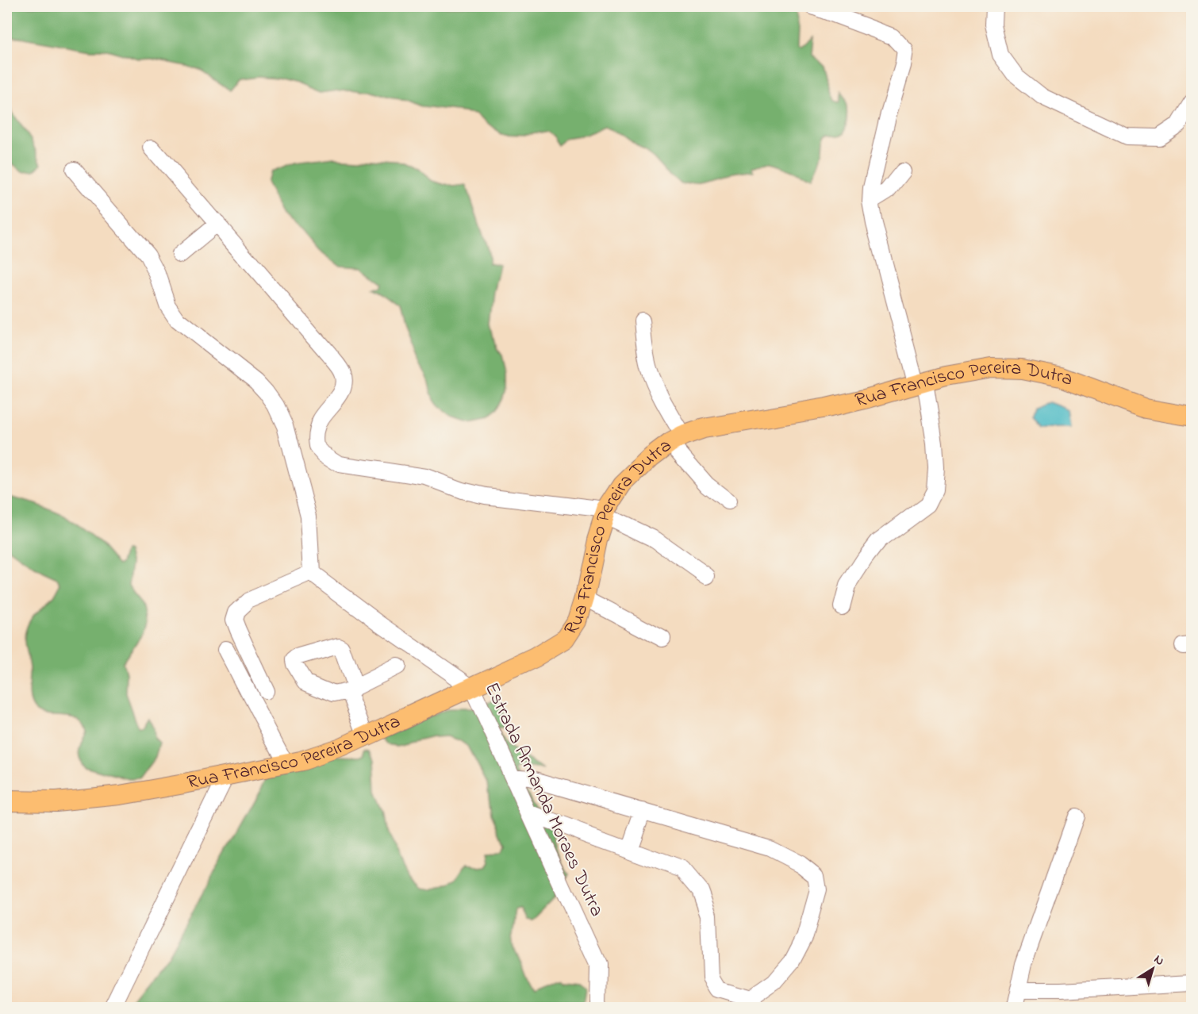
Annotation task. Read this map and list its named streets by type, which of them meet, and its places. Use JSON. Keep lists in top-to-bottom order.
{
  "streets": {
    "main road": ["Rua Francisco Pereira Dutra"],
    "street": ["Estrada Armanda Moraes Dutra"]
  },
  "crossings": [
    ["Rua Francisco Pereira Dutra", "Estrada Armanda Moraes Dutra"]
  ],
  "north": "top right"
}
